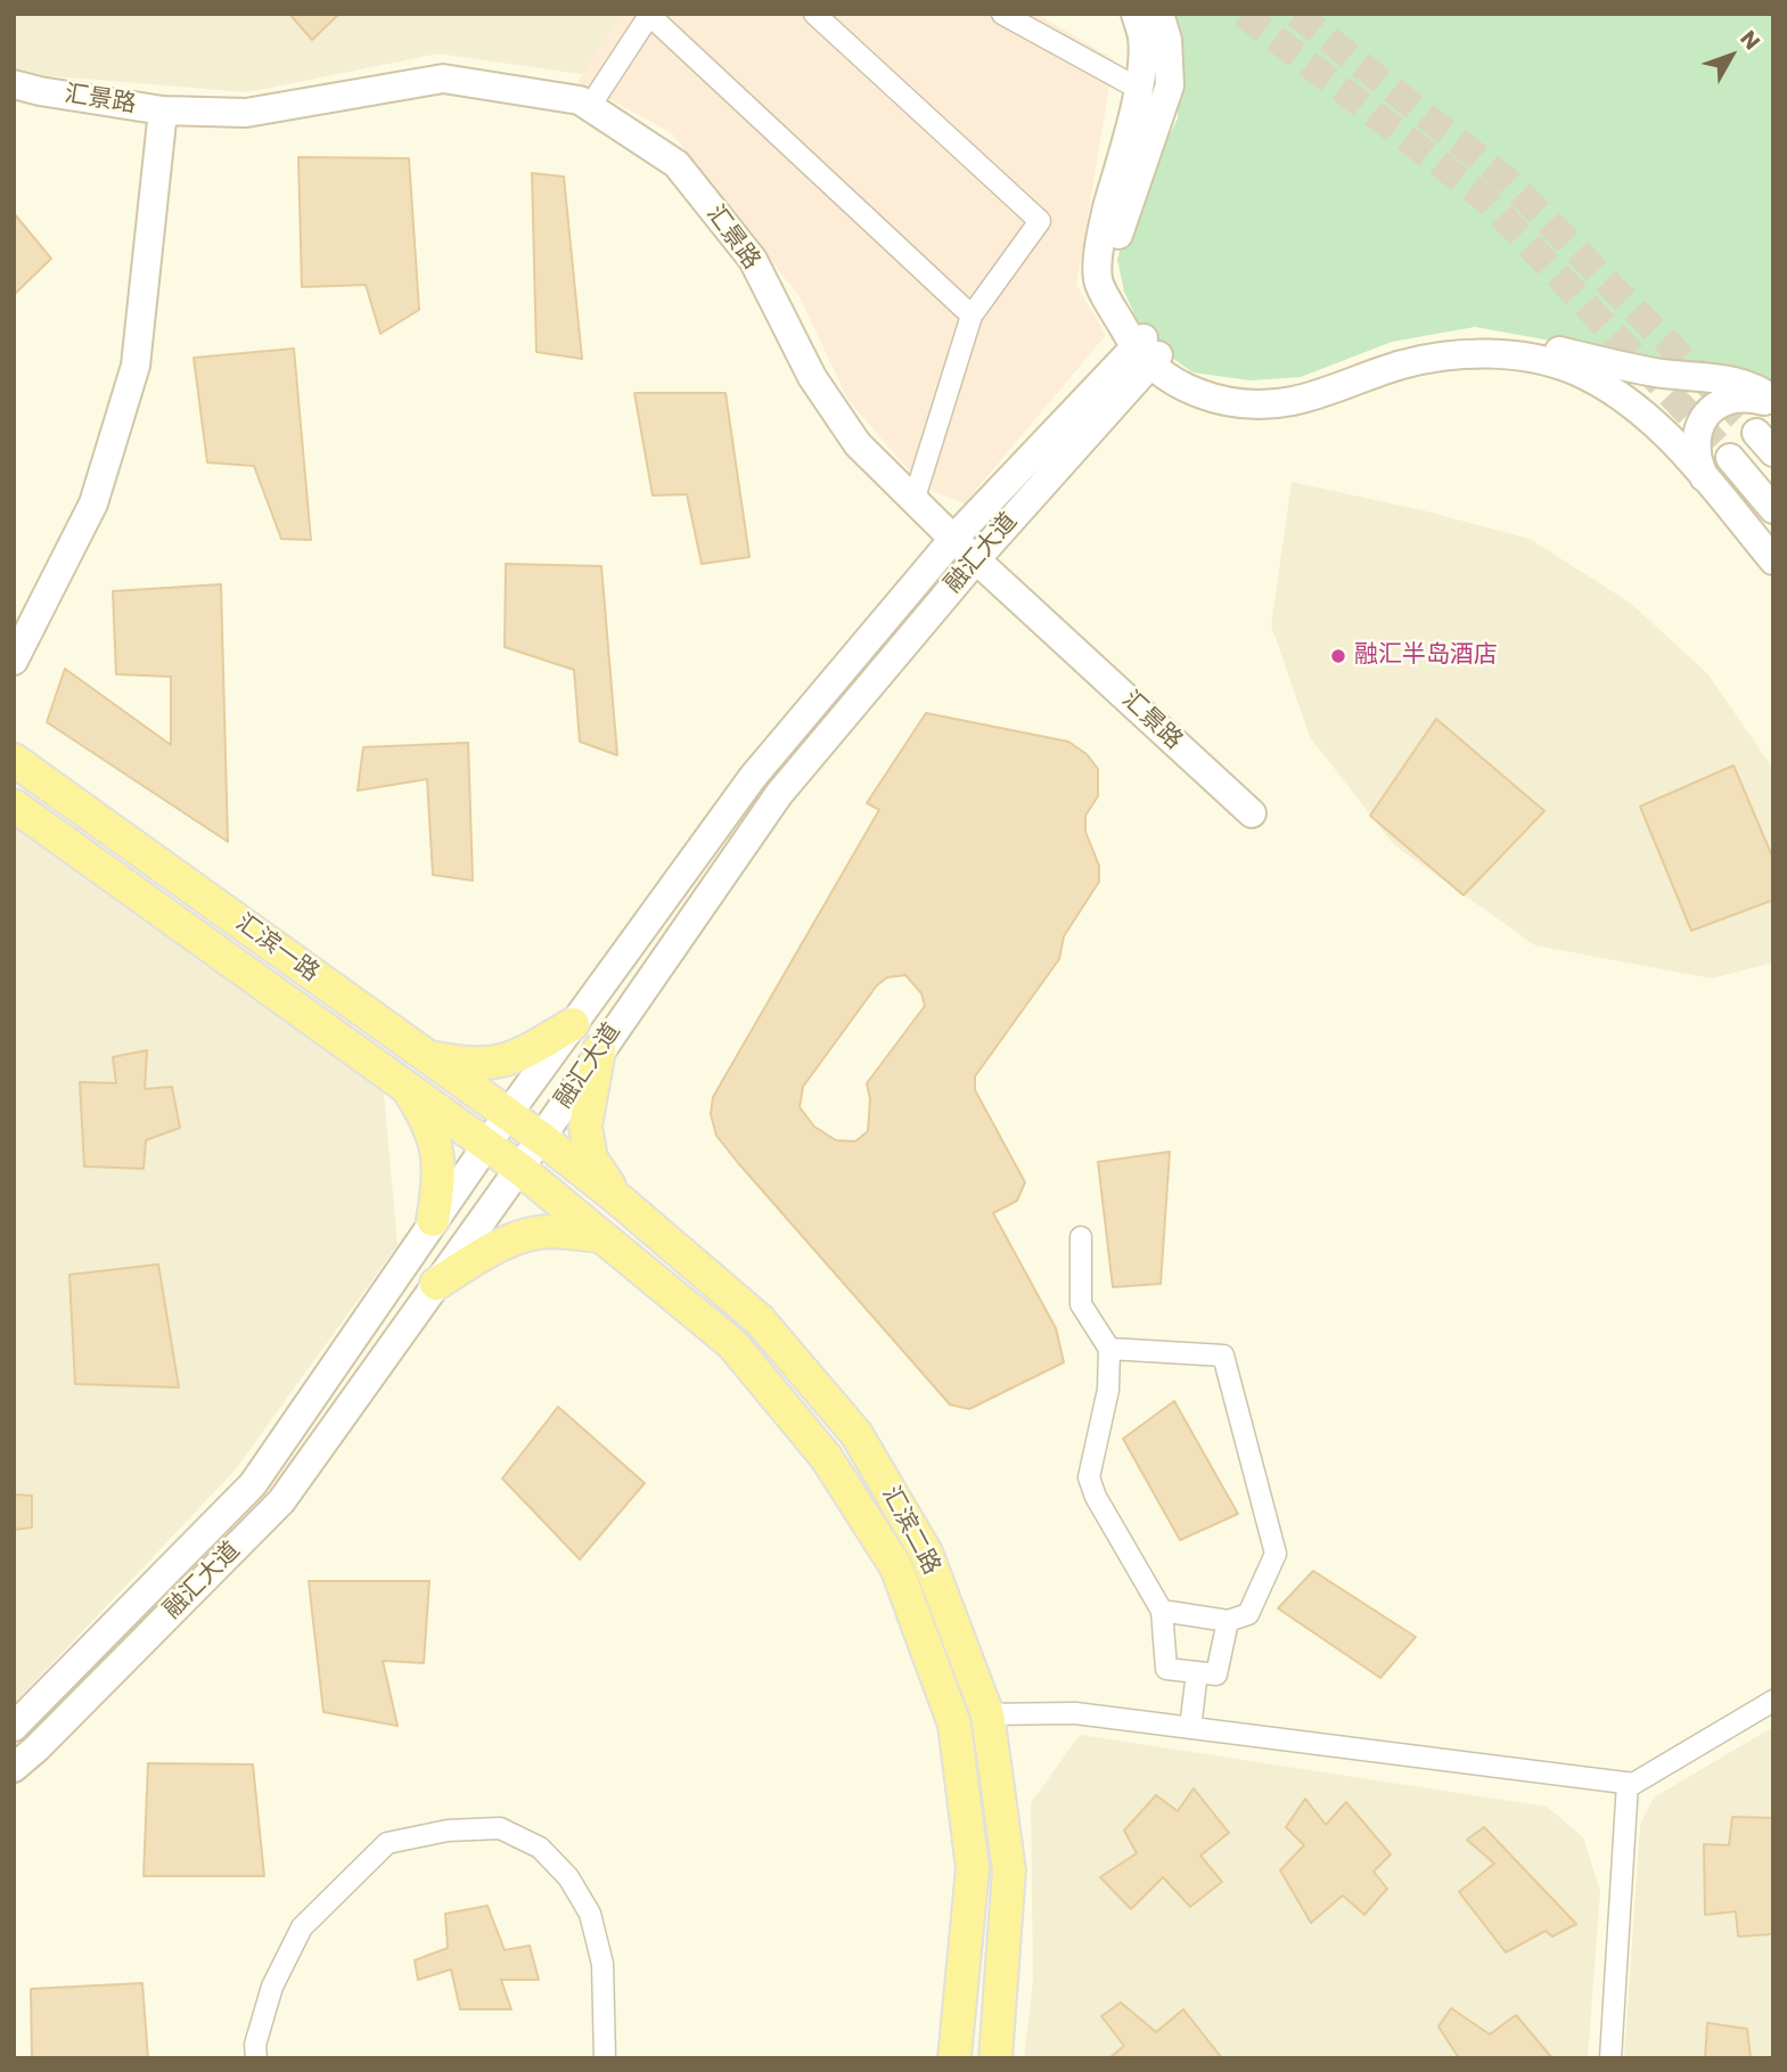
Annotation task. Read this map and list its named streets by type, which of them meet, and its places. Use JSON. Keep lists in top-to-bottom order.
{
  "streets": {
    "main road": [
      "汇景路",
      "融汇大道",
      "汇滨一路",
      "汇滨二路"
    ]
  },
  "crossings": [
    ["汇景路", "融汇大道"],
    ["融汇大道", "汇滨一路"],
    ["融汇大道", "汇滨二路"],
    ["汇滨一路", "汇滨二路"]
  ],
  "places": ["融汇半岛酒店"],
  "north": "top right"
}
